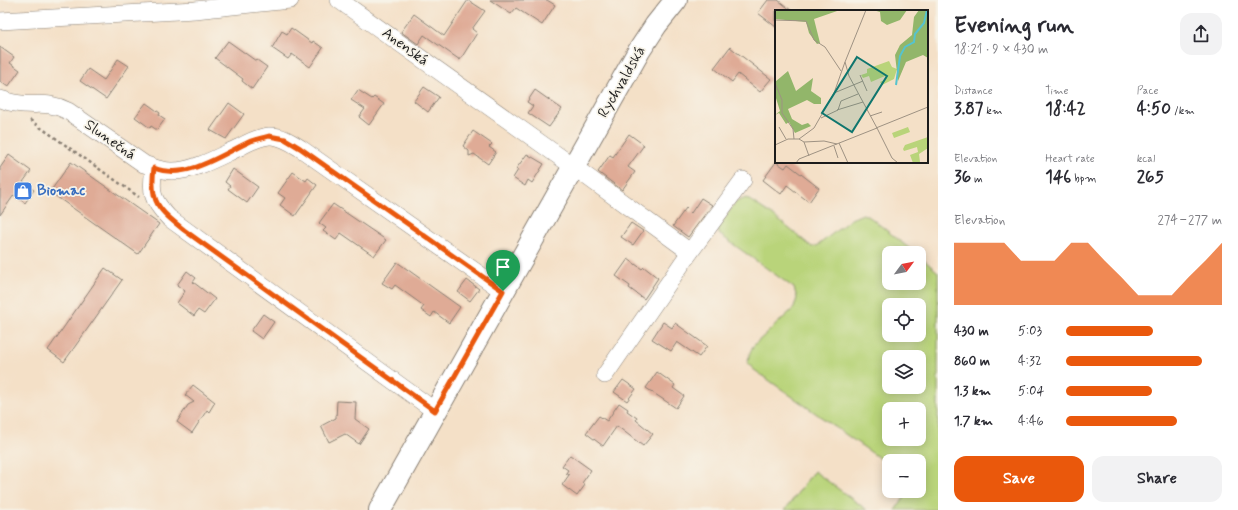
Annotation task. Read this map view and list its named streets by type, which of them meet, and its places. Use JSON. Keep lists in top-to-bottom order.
{
  "streets": {
    "street": ["Anenská", "Rychvaldská", "Slunečná"]
  },
  "crossings": [
    ["Anenská", "Rychvaldská"],
    ["Rychvaldská", "Slunečná"]
  ],
  "places": {
    "shop": ["Biomac"]
  },
  "north": "top right",
  "page": {
    "heading": ["Evening run", "18:21 · 9 × 430 m"],
    "stats": [
      ["Distance", "3.87 km"],
      ["Time", "18:42"],
      ["Pace", "4:50 /km"],
      ["Elevation", "36 m"],
      ["Heart rate", "146 bpm"],
      ["kcal", "265"]
    ],
    "chart": ["Elevation", "274–277 m"],
    "map_buttons": ["+", "−"],
    "list": [
      {
        "name": "430 m",
        "note": "5:03"
      },
      {
        "name": "860 m",
        "note": "4:32"
      },
      {
        "name": "1.3 km",
        "note": "5:04"
      },
      {
        "name": "1.7 km",
        "note": "4:46"
      }
    ],
    "buttons": ["Save", "Share"]
  }
}
